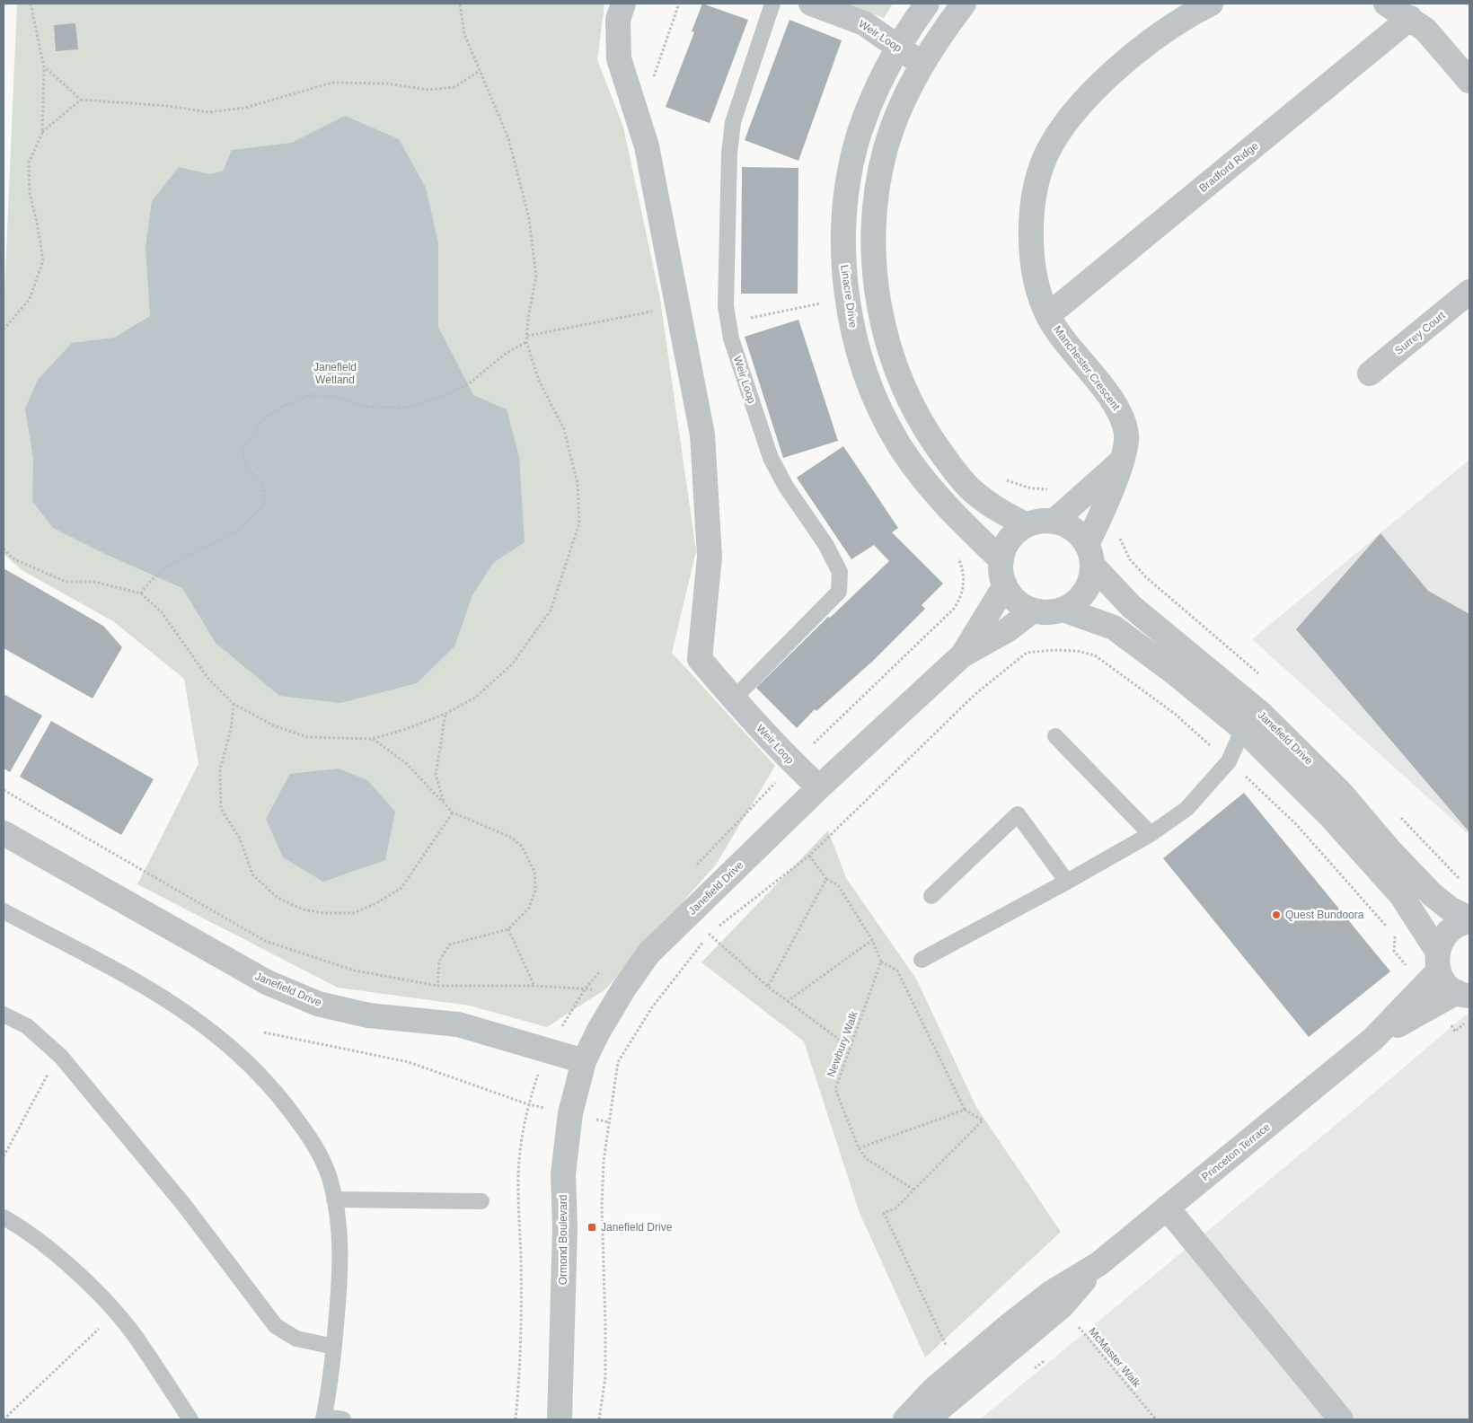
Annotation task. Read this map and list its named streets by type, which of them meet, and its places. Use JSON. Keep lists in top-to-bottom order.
{
  "streets": {
    "street": [
      "Weir Loop",
      "Bradford Ridge",
      "Linacre Drive",
      "Surrey Court",
      "Manchester Crescent",
      "Janefield Drive",
      "Princeton Terrace",
      "Ormond Boulevard"
    ],
    "path": ["Newbury Walk", "McMaster Walk"]
  },
  "crossings": [
    ["Weir Loop", "Linacre Drive"],
    ["Weir Loop", "Janefield Drive"],
    ["Bradford Ridge", "Manchester Crescent"],
    ["Linacre Drive", "Manchester Crescent"],
    ["Linacre Drive", "Janefield Drive"],
    ["Manchester Crescent", "Janefield Drive"],
    ["Janefield Drive", "Princeton Terrace"],
    ["Janefield Drive", "Ormond Boulevard"],
    ["Princeton Terrace", "McMaster Walk"]
  ],
  "parks": ["Janefield Wetland"],
  "places": {
    "other": ["Quest Bundoora"],
    "transit": ["Janefield Drive"]
  }
}
